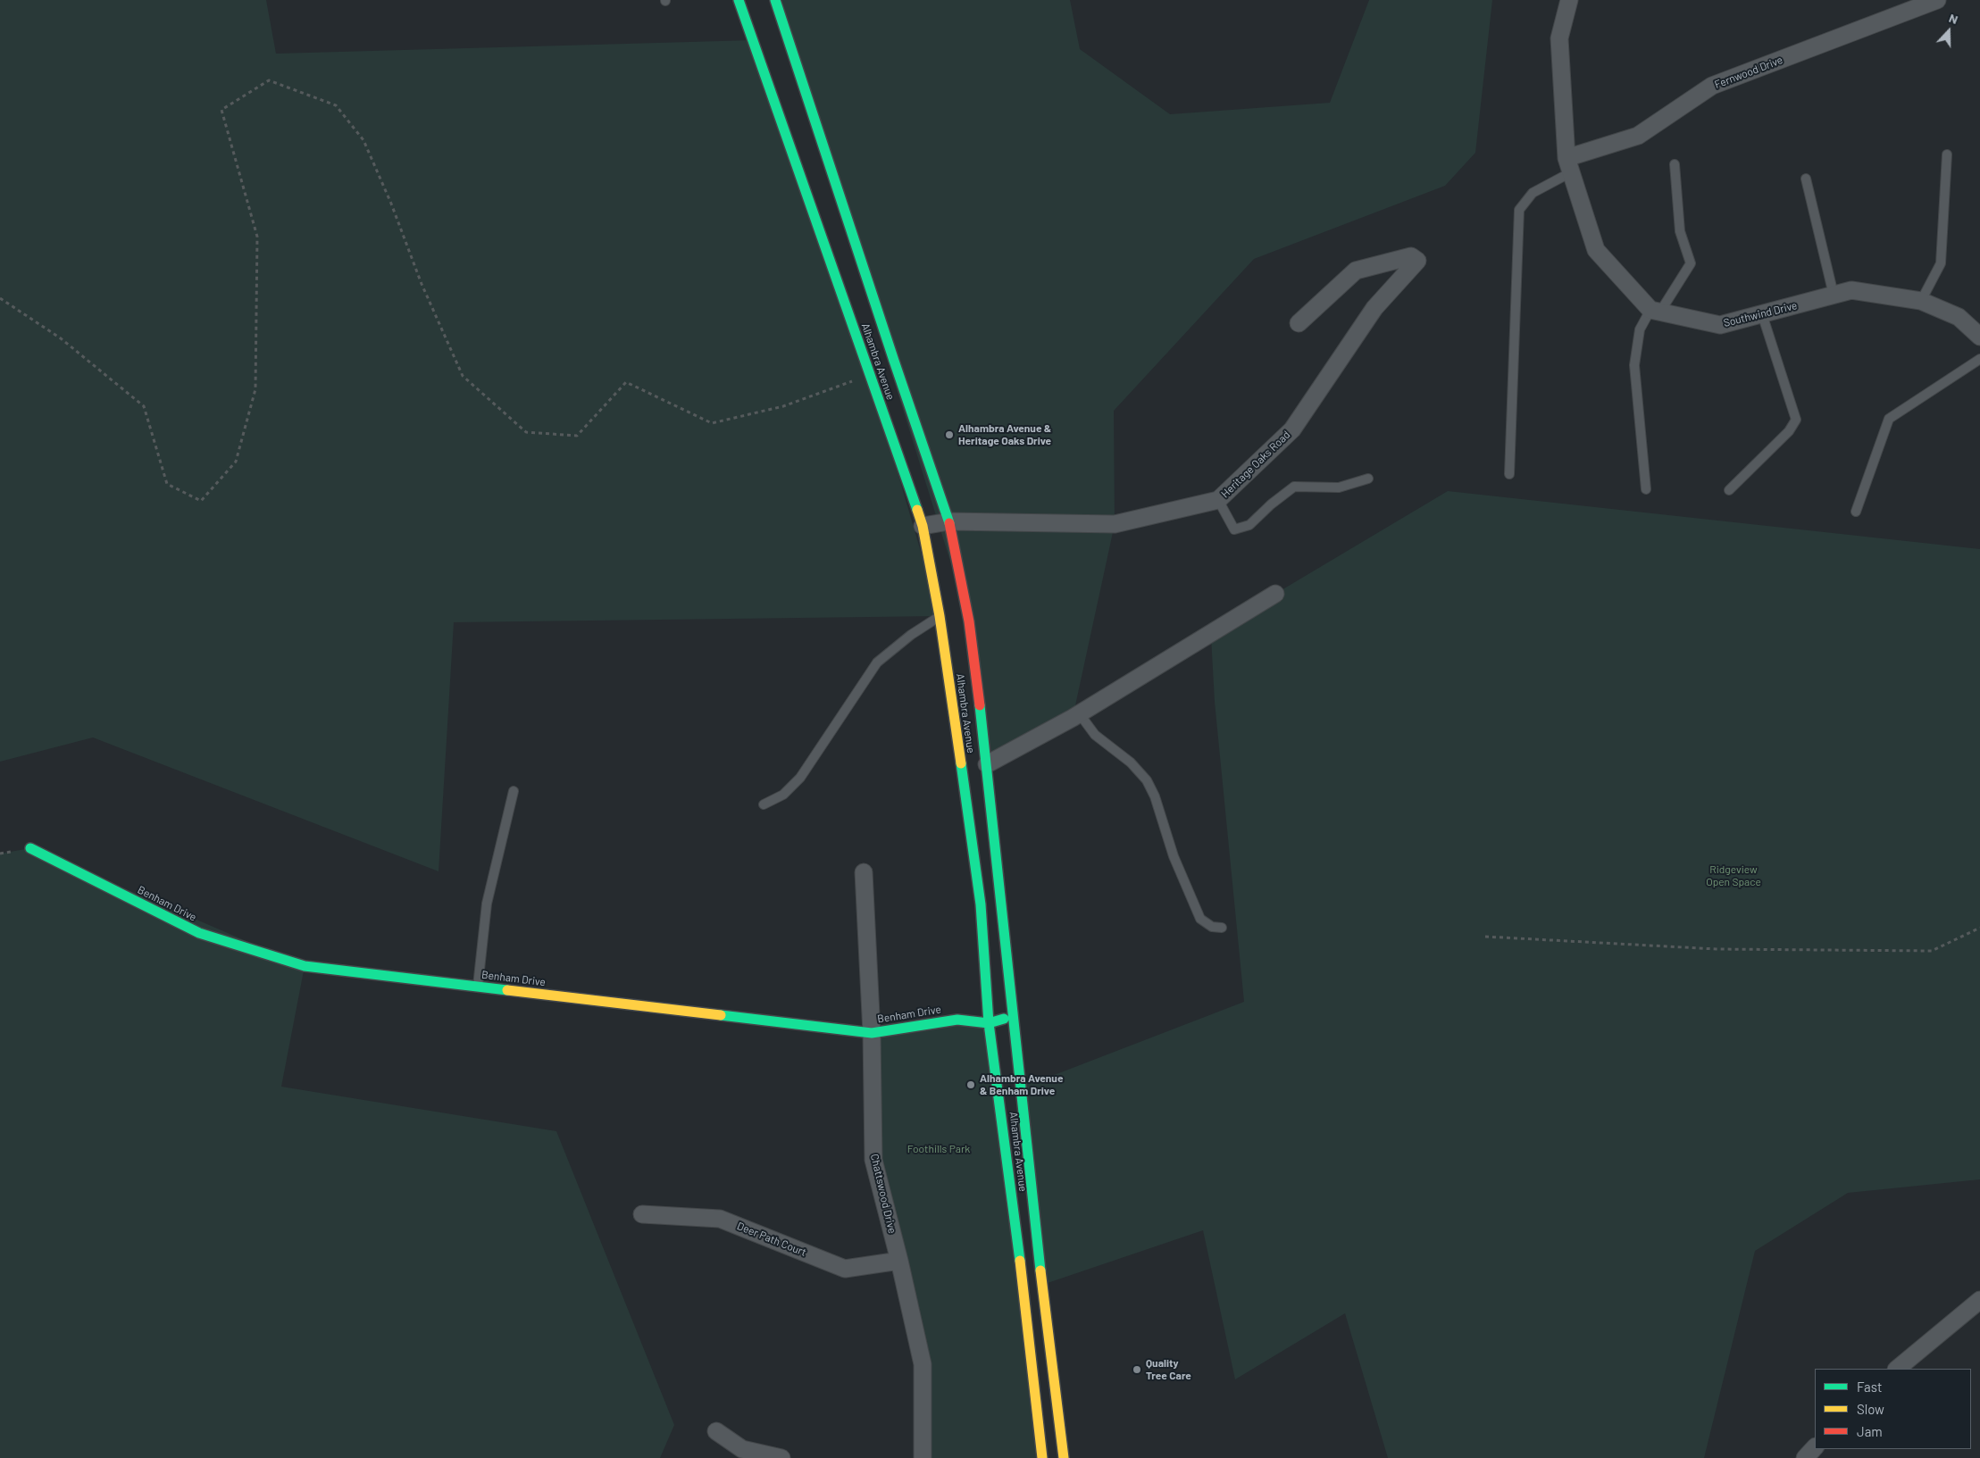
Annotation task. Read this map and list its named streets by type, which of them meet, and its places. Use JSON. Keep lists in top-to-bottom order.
{
  "streets": {
    "main road": ["Alhambra Avenue", "Benham Drive"],
    "street": [
      "Fernwood Drive",
      "Southwind Drive",
      "Heritage Oaks Road",
      "Chattswood Drive",
      "Deer Path Court"
    ]
  },
  "crossings": [
    ["Alhambra Avenue", "Heritage Oaks Road"],
    ["Alhambra Avenue", "Benham Drive"],
    ["Benham Drive", "Chattswood Drive"],
    ["Chattswood Drive", "Deer Path Court"]
  ],
  "parks": ["Ridgeview Open Space", "Foothills Park"],
  "places": ["Alhambra Avenue & Heritage Oaks Drive", "Alhambra Avenue & Benham Drive", "Quality Tree Care"],
  "legend": ["Fast", "Slow", "Jam"],
  "north": "top"
}
